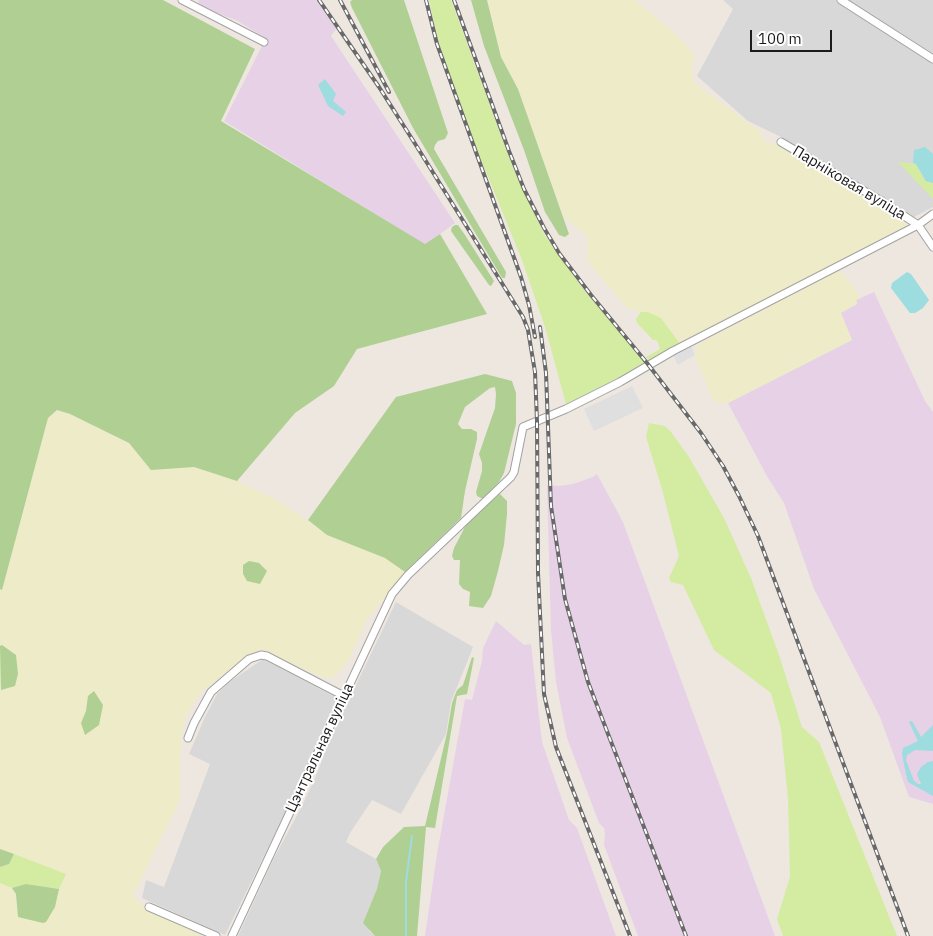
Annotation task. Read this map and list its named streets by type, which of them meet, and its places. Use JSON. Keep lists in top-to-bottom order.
{
  "streets": {
    "street": ["Парніковая вуліца", "Цэнтральная вуліца"]
  },
  "crossings": [
    ["Парніковая вуліца", "Цэнтральная вуліца"]
  ],
  "scale_bar": "100 m"
}
